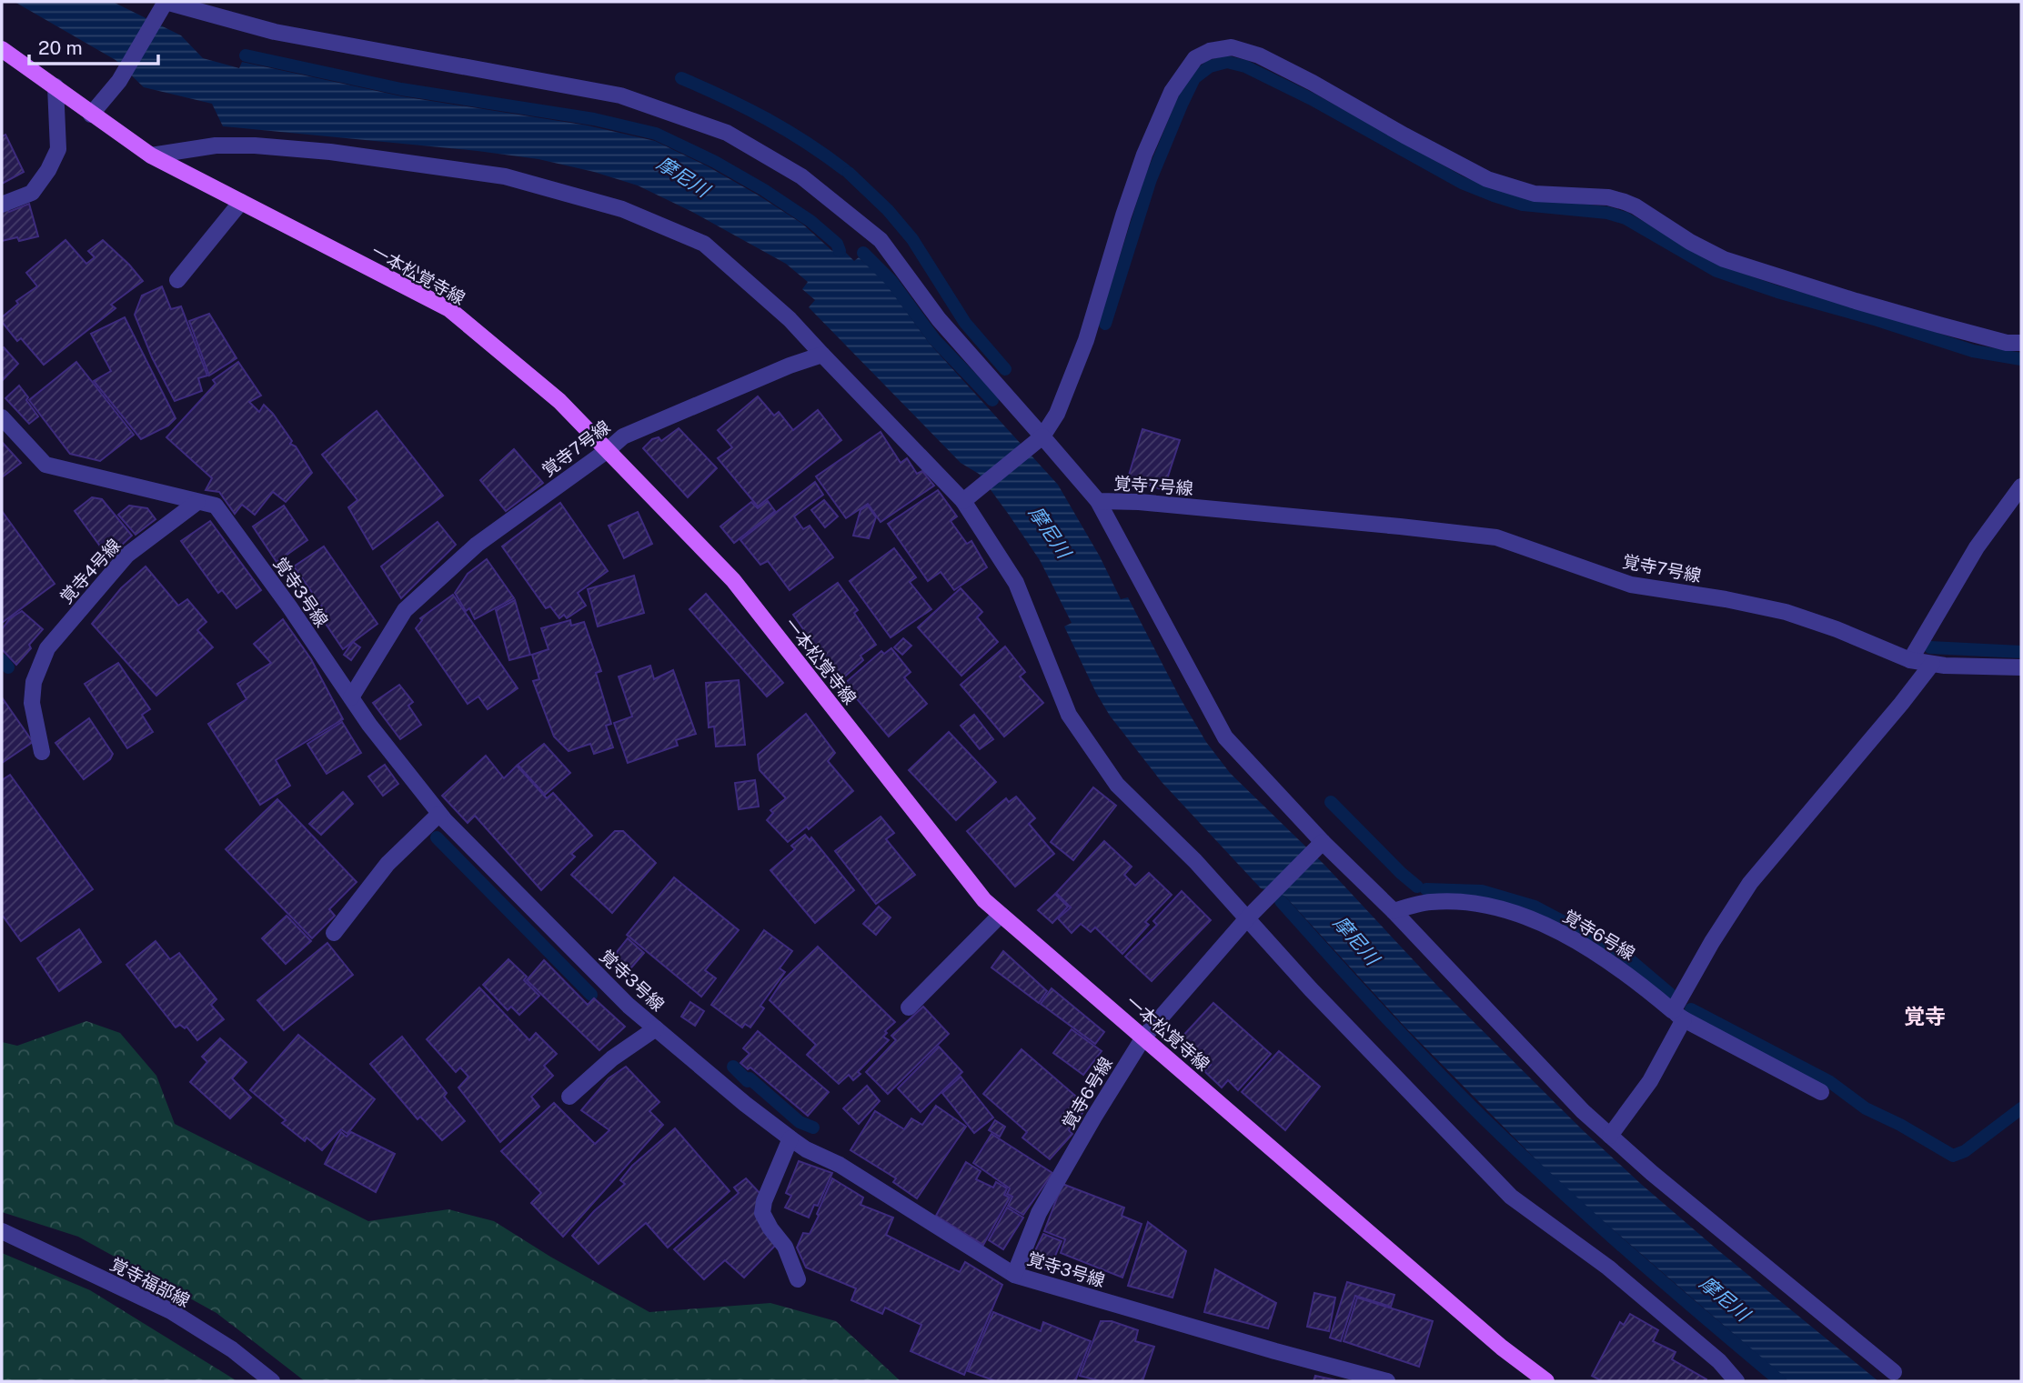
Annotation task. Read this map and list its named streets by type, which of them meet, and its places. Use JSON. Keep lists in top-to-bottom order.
{
  "streets": {
    "main road": ["一本松覚寺線"],
    "street": [
      "覚寺7号線",
      "覚寺4号線",
      "覚寺3号線",
      "覚寺6号線",
      "覚寺福部線"
    ]
  },
  "crossings": [
    ["一本松覚寺線", "覚寺7号線"],
    ["一本松覚寺線", "覚寺6号線"],
    ["覚寺7号線", "覚寺3号線"],
    ["覚寺4号線", "覚寺3号線"],
    ["覚寺3号線", "覚寺6号線"]
  ],
  "districts": ["覚寺"],
  "water": ["摩尼川"],
  "scale_bar": "20 m"
}
